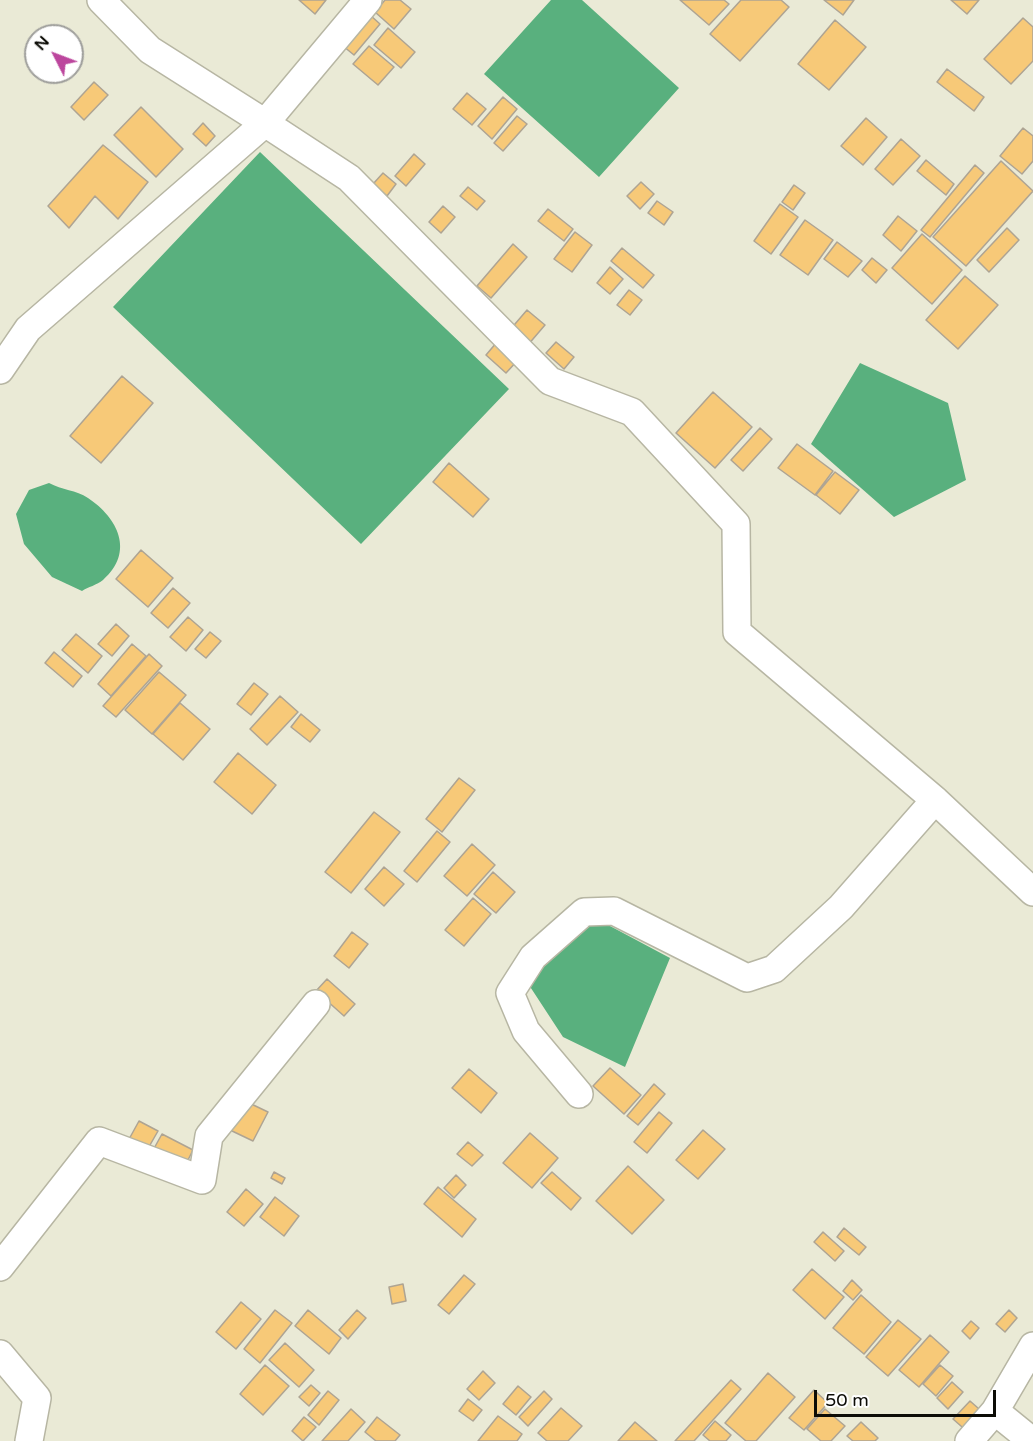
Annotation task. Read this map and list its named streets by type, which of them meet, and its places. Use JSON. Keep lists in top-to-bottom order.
{
  "scale_bar": "50 m",
  "north": "top left"
}
